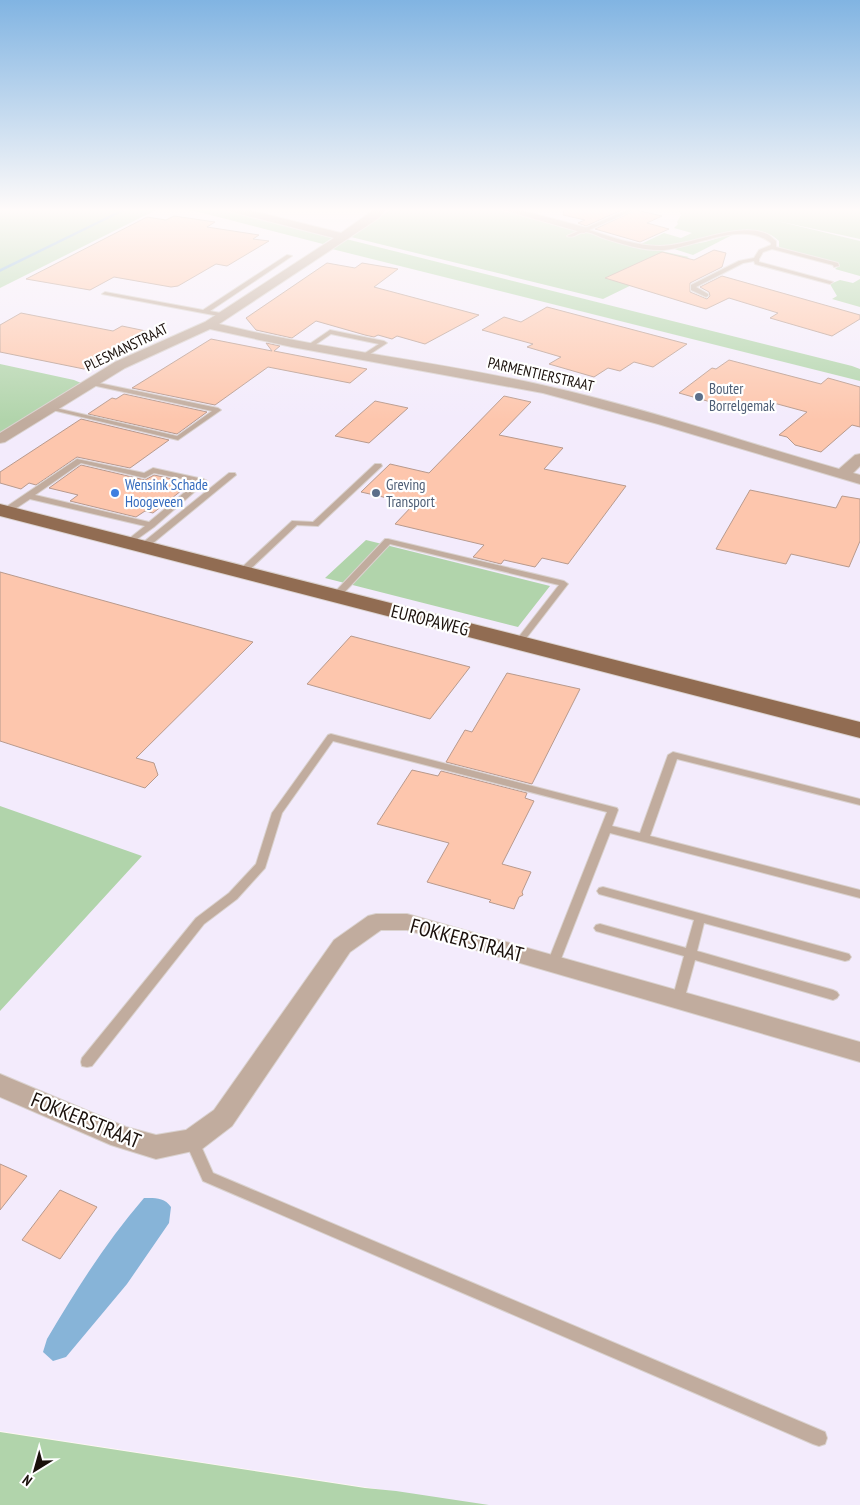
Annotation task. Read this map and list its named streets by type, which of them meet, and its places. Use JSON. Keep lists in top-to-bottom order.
{
  "streets": {
    "main road": ["EUROPAWEG"],
    "street": ["PLESMANSTRAAT", "PARMENTIERSTRAAT", "FOKKERSTRAAT"]
  },
  "crossings": [
    ["PLESMANSTRAAT", "PARMENTIERSTRAAT"]
  ],
  "places": ["Bouter Borrelgemak", "Wensink Schade Hoogeveen", "Greving Transport"],
  "north": "bottom left"
}
